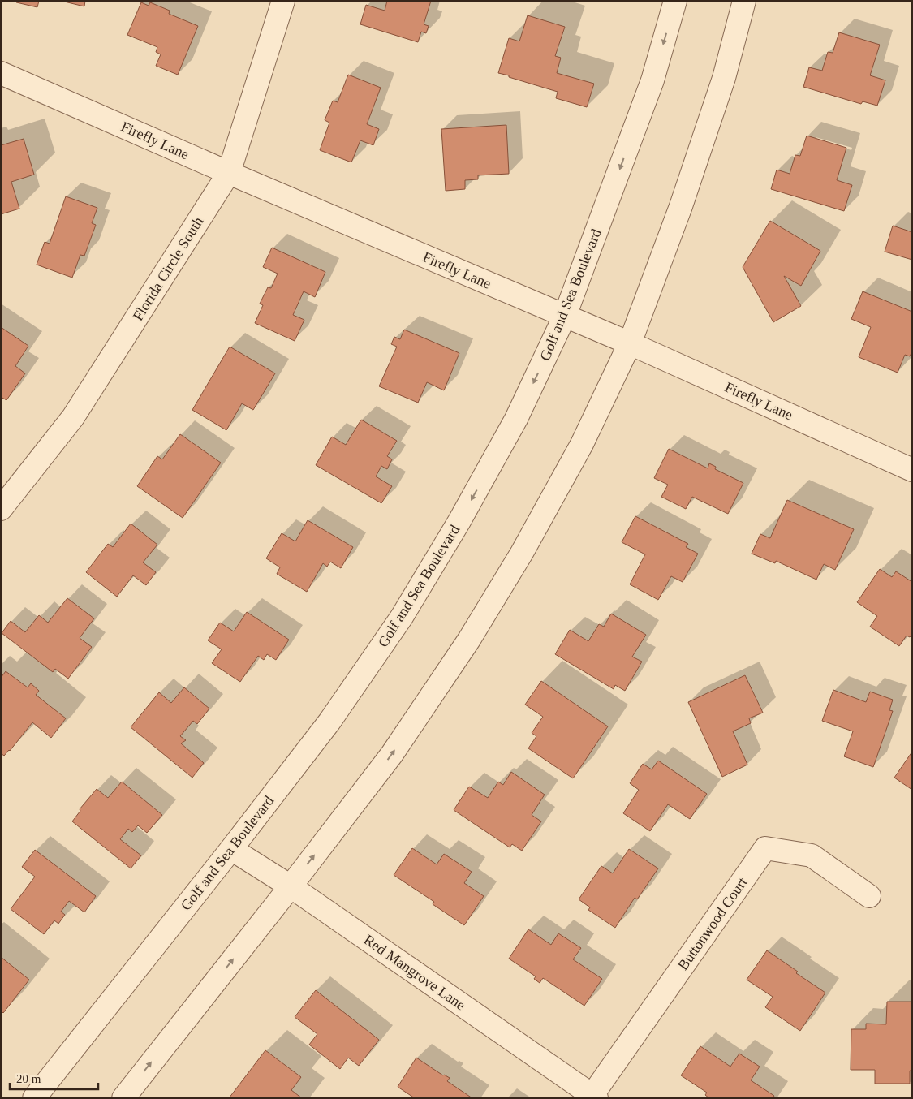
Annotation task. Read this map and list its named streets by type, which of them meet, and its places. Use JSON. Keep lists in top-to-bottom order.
{
  "streets": {
    "street": [
      "Firefly Lane",
      "Florida Circle South",
      "Golf and Sea Boulevard",
      "Buttonwood Court",
      "Red Mangrove Lane"
    ]
  },
  "crossings": [
    ["Firefly Lane", "Florida Circle South"],
    ["Firefly Lane", "Golf and Sea Boulevard"],
    ["Golf and Sea Boulevard", "Red Mangrove Lane"],
    ["Buttonwood Court", "Red Mangrove Lane"]
  ],
  "scale_bar": "20 m"
}
